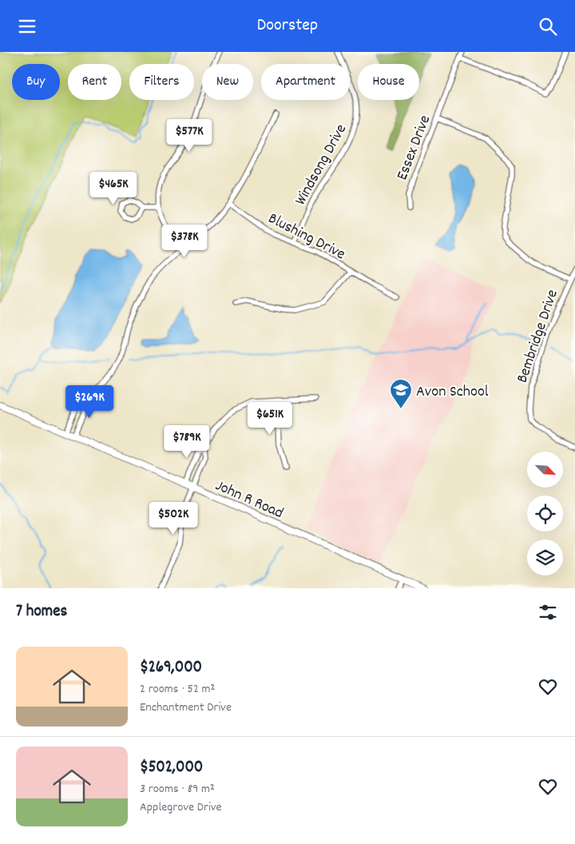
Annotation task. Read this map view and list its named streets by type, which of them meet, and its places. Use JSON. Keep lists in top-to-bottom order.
{
  "streets": {
    "main road": ["John R Road"],
    "street": [
      "Essex Drive",
      "Windsong Drive",
      "Blushing Drive",
      "Bembridge Drive"
    ]
  },
  "crossings": [
    ["Windsong Drive", "Blushing Drive"]
  ],
  "places": {
    "school or university": ["Avon School"]
  },
  "north": "bottom right",
  "page": {
    "header": "Doorstep",
    "chip": [
      "Buy",
      "Rent",
      "Filters",
      "New",
      "Apartment",
      "House"
    ],
    "price": [
      "$577K",
      "$465K",
      "$378K",
      "$269K",
      "$651K",
      "$789K",
      "$502K"
    ],
    "heading": "7 homes",
    "list": [
      {
        "name": "$269,000",
        "note": "2 rooms · 52 m² · Enchantment Drive"
      },
      {
        "name": "$502,000",
        "note": "3 rooms · 89 m² · Applegrove Drive"
      }
    ]
  }
}
